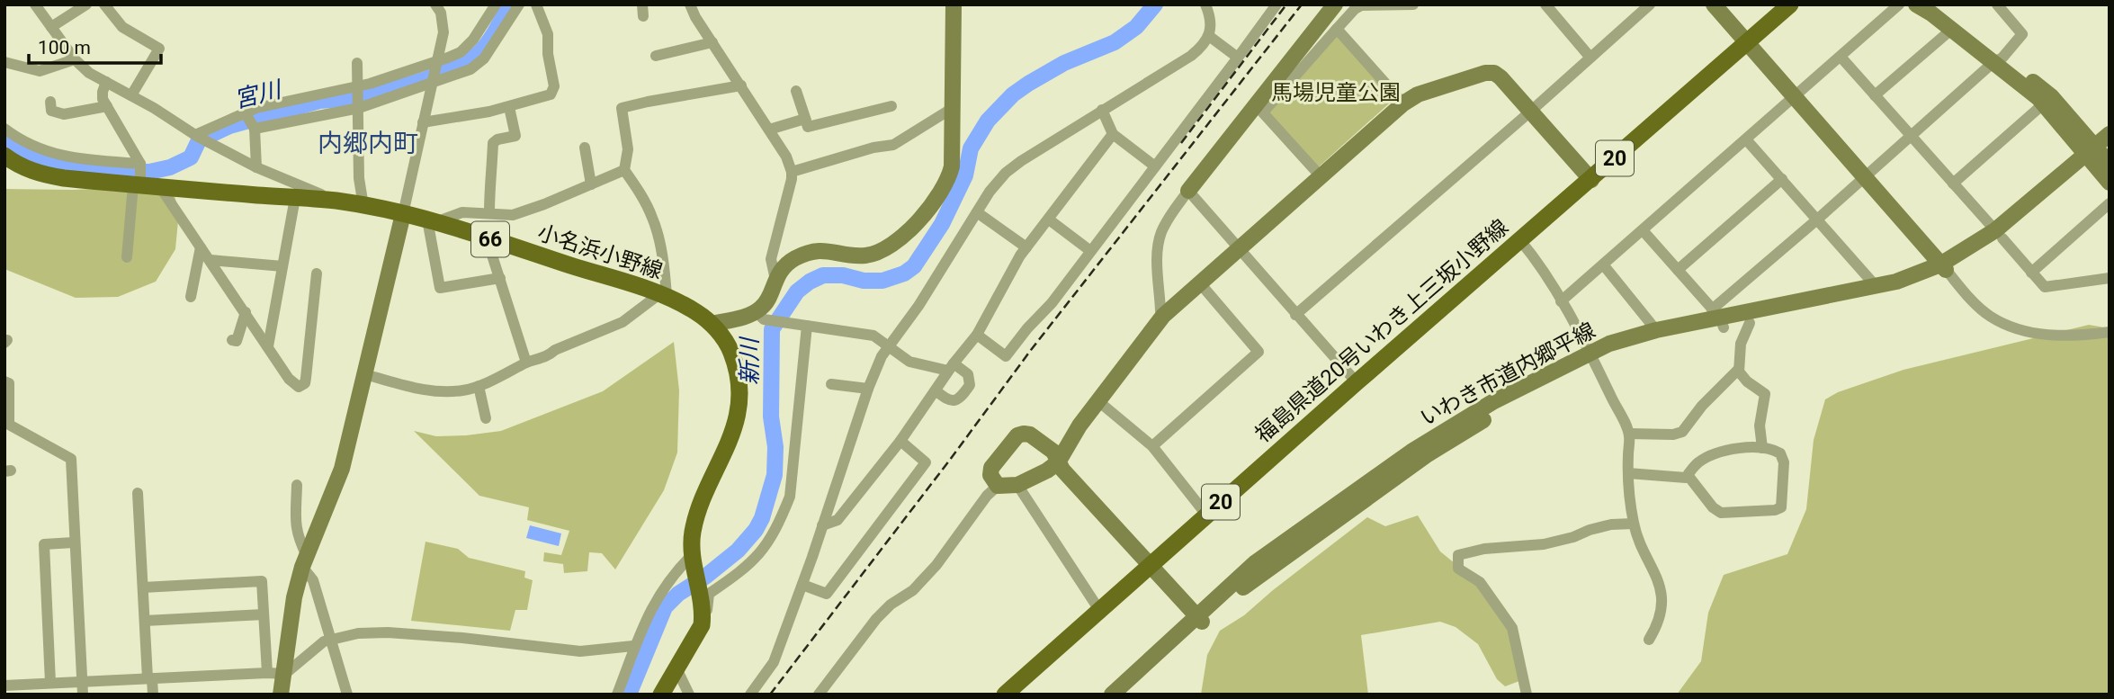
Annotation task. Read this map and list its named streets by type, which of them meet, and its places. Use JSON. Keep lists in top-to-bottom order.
{
  "streets": {
    "main road": [
      "20",
      "66",
      "小名浜小野線",
      "福島県道20号いわき上三坂小野線"
    ],
    "street": ["いわき市道内郷平線"]
  },
  "districts": ["内郷内町"],
  "water": ["宮川", "新川"],
  "parks": ["馬場児童公園"],
  "scale_bar": "100 m"
}
